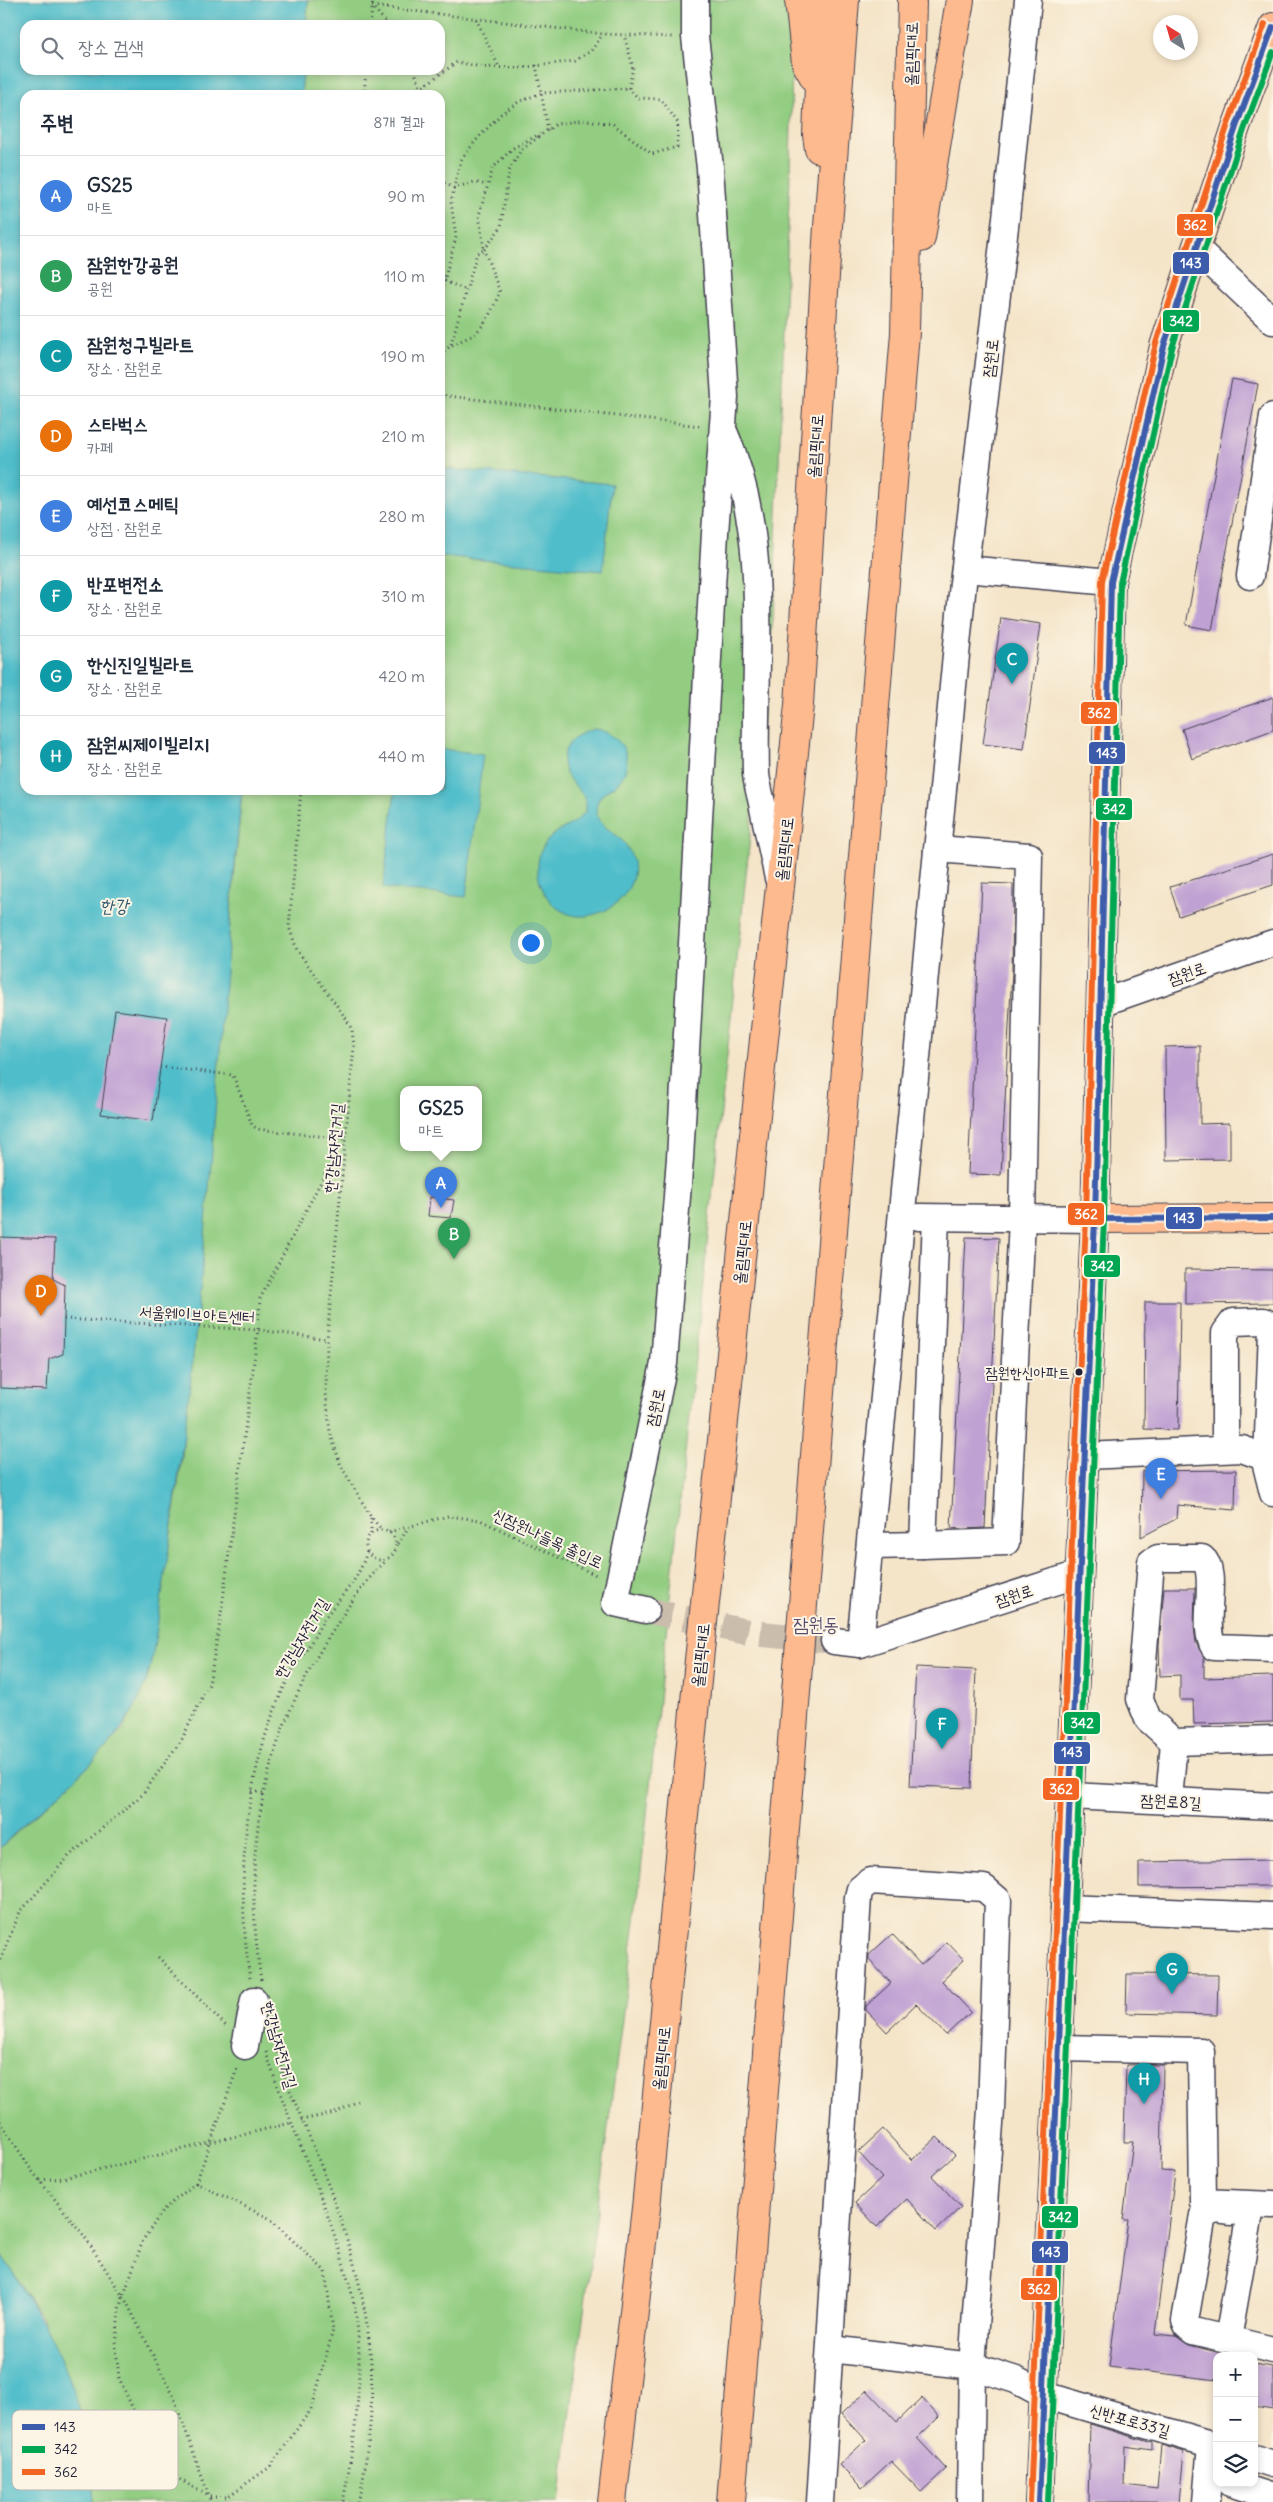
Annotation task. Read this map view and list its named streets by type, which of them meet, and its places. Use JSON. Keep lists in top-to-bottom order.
{
  "streets": {
    "main road": ["올림픽대로"],
    "street": ["잠원로", "잠원로8길", "신반포로33길"],
    "path": ["한강남자전거길", "서울웨이브아트센터", "신잠원나들목 출입로"]
  },
  "crossings": [
    ["잠원로", "신잠원나들목 출입로"],
    ["한강남자전거길", "서울웨이브아트센터"],
    ["한강남자전거길", "신잠원나들목 출입로"]
  ],
  "districts": ["잠원동"],
  "water": ["한강"],
  "places": ["잠원한신아파트"],
  "lines": ["transit line 362", "transit line 143", "transit line 342"],
  "legend": ["143", "342", "362"],
  "north": "top left",
  "page": {
    "search": "장소 검색",
    "heading": ["주변", "8개 결과"],
    "list": [
      {
        "mark": "A",
        "name": "GS25",
        "note": "마트",
        "value": "90 m"
      },
      {
        "mark": "B",
        "name": "잠원한강공원",
        "note": "공원",
        "value": "110 m"
      },
      {
        "mark": "C",
        "name": "잠원청구빌라트",
        "note": "장소 · 잠원로",
        "value": "190 m"
      },
      {
        "mark": "D",
        "name": "스타벅스",
        "note": "카페",
        "value": "210 m"
      },
      {
        "mark": "E",
        "name": "예선코스메틱",
        "note": "상점 · 잠원로",
        "value": "280 m"
      },
      {
        "mark": "F",
        "name": "반포변전소",
        "note": "장소 · 잠원로",
        "value": "310 m"
      },
      {
        "mark": "G",
        "name": "한신진일빌라트",
        "note": "장소 · 잠원로",
        "value": "420 m"
      },
      {
        "mark": "H",
        "name": "잠원씨제이빌리지",
        "note": "장소 · 잠원로",
        "value": "440 m"
      }
    ],
    "pins": [
      "C",
      "A",
      "B",
      "D",
      "E",
      "F",
      "G",
      "H"
    ],
    "popup": ["GS25", "마트"],
    "map_buttons": ["+", "−"]
  }
}
